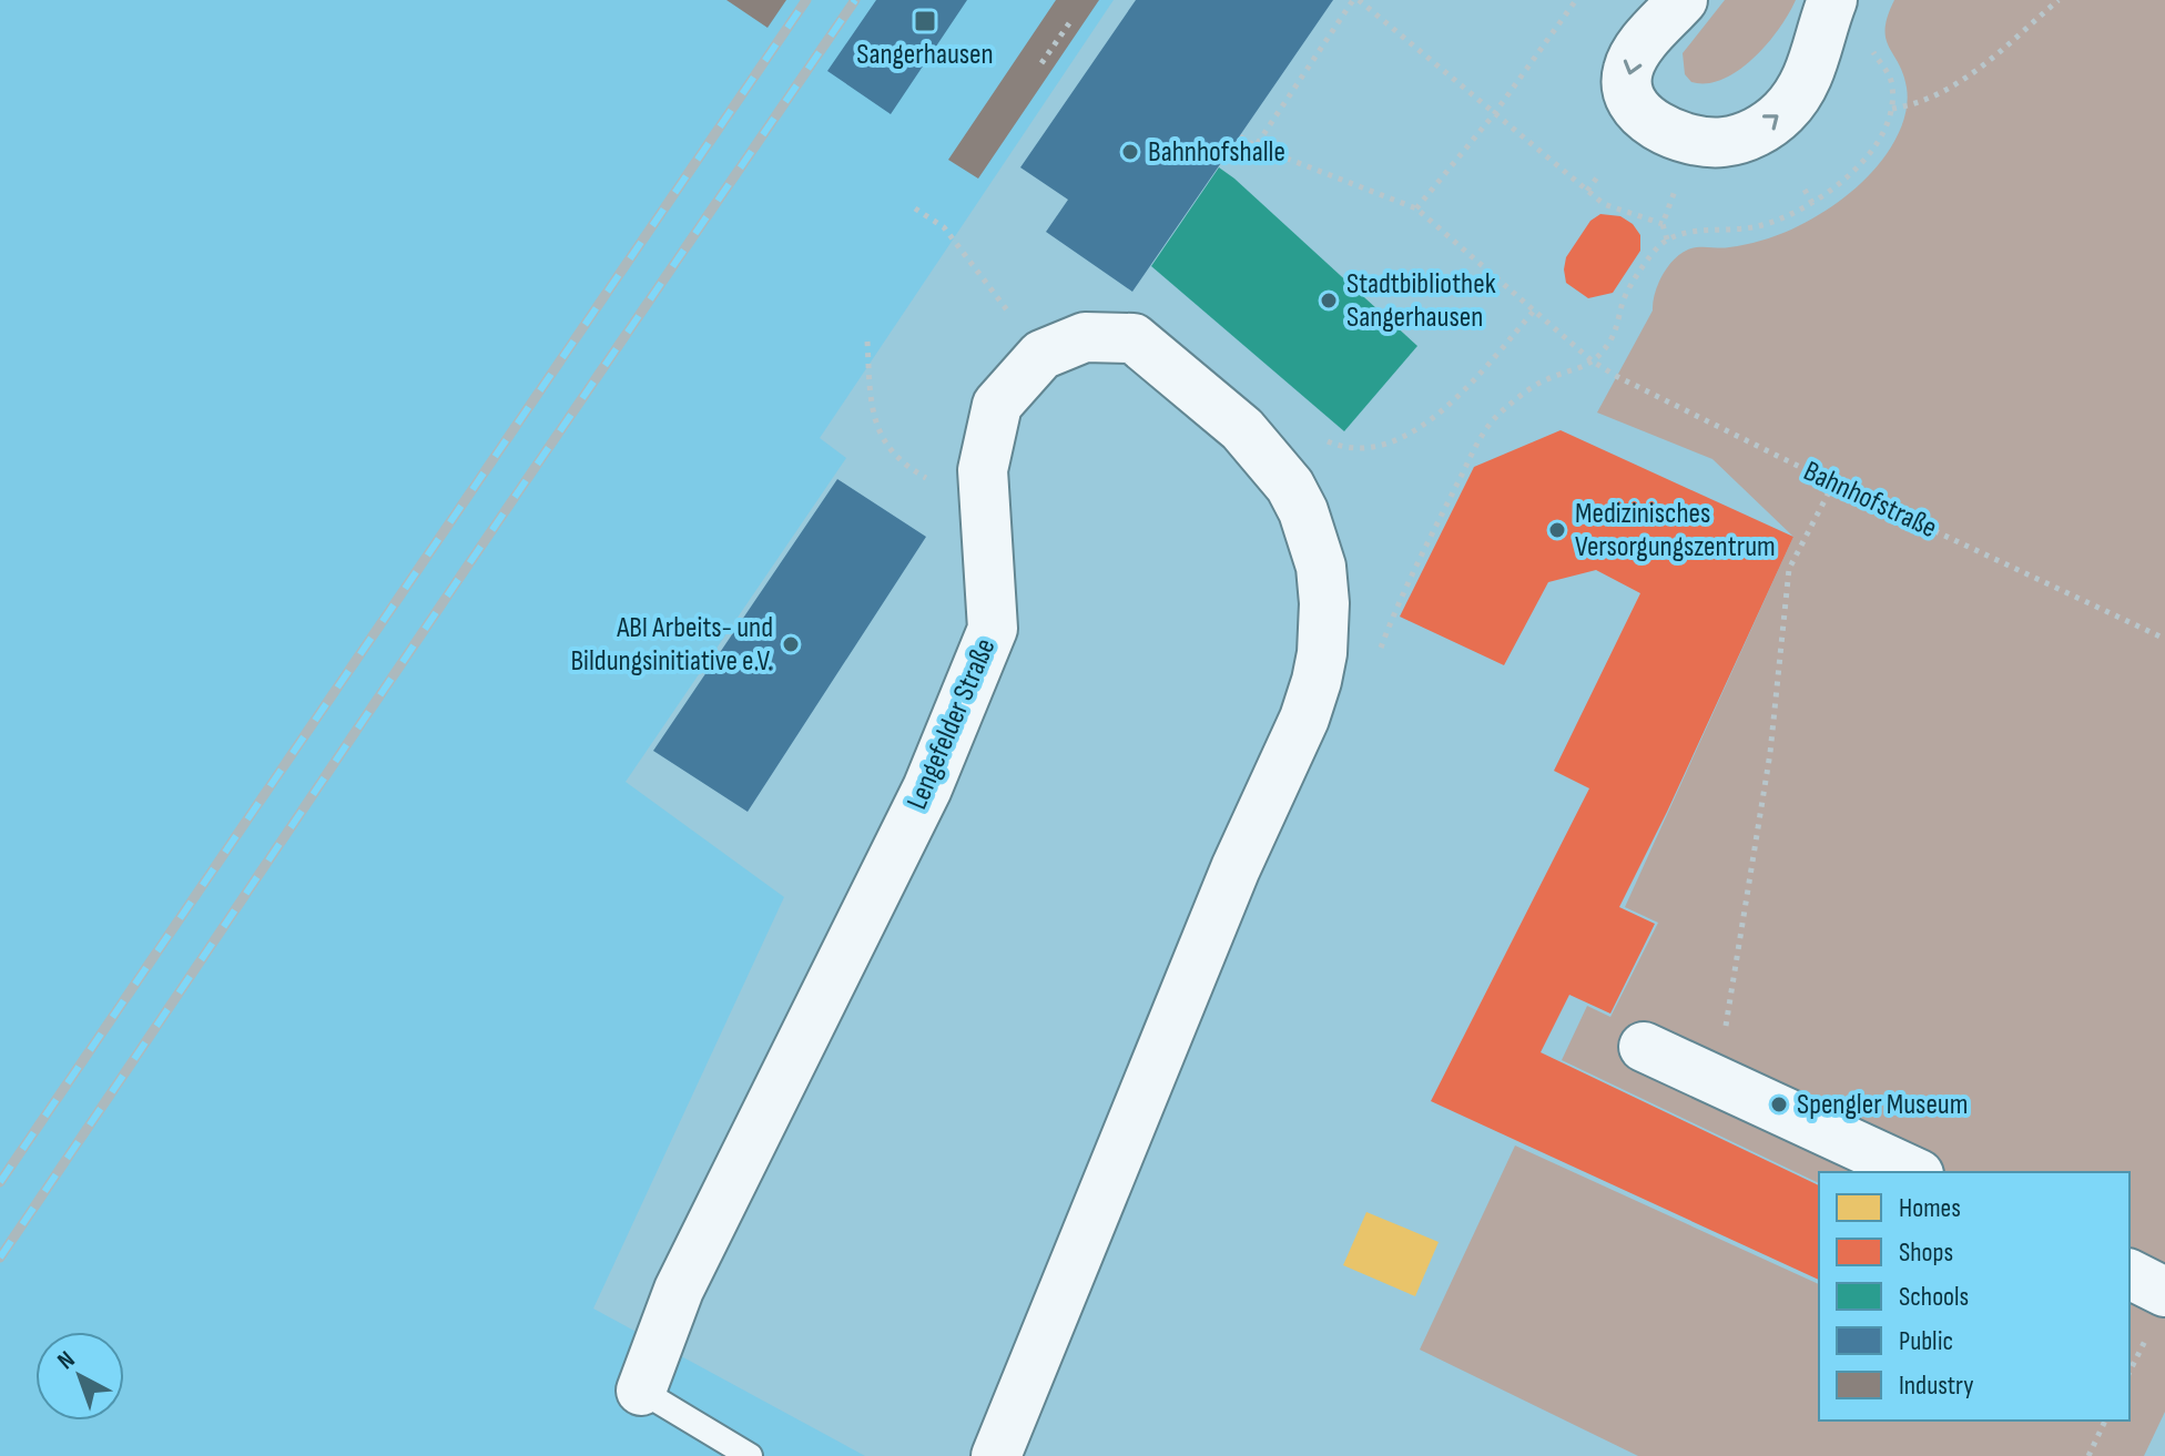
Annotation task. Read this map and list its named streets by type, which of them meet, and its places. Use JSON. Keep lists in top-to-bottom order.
{
  "streets": {
    "street": ["Lengefelder Straße"],
    "path": ["Bahnhofstraße"]
  },
  "places": {
    "transit": ["Sangerhausen"],
    "other": [
      "Bahnhofshalle",
      "Stadtbibliothek Sangerhausen",
      "Medizinisches Versorgungszentrum",
      "ABI Arbeits- und Bildungsinitiative e.V.",
      "Spengler Museum"
    ]
  },
  "legend": [
    "Homes",
    "Shops",
    "Schools",
    "Public",
    "Industry"
  ],
  "north": "top left"
}
